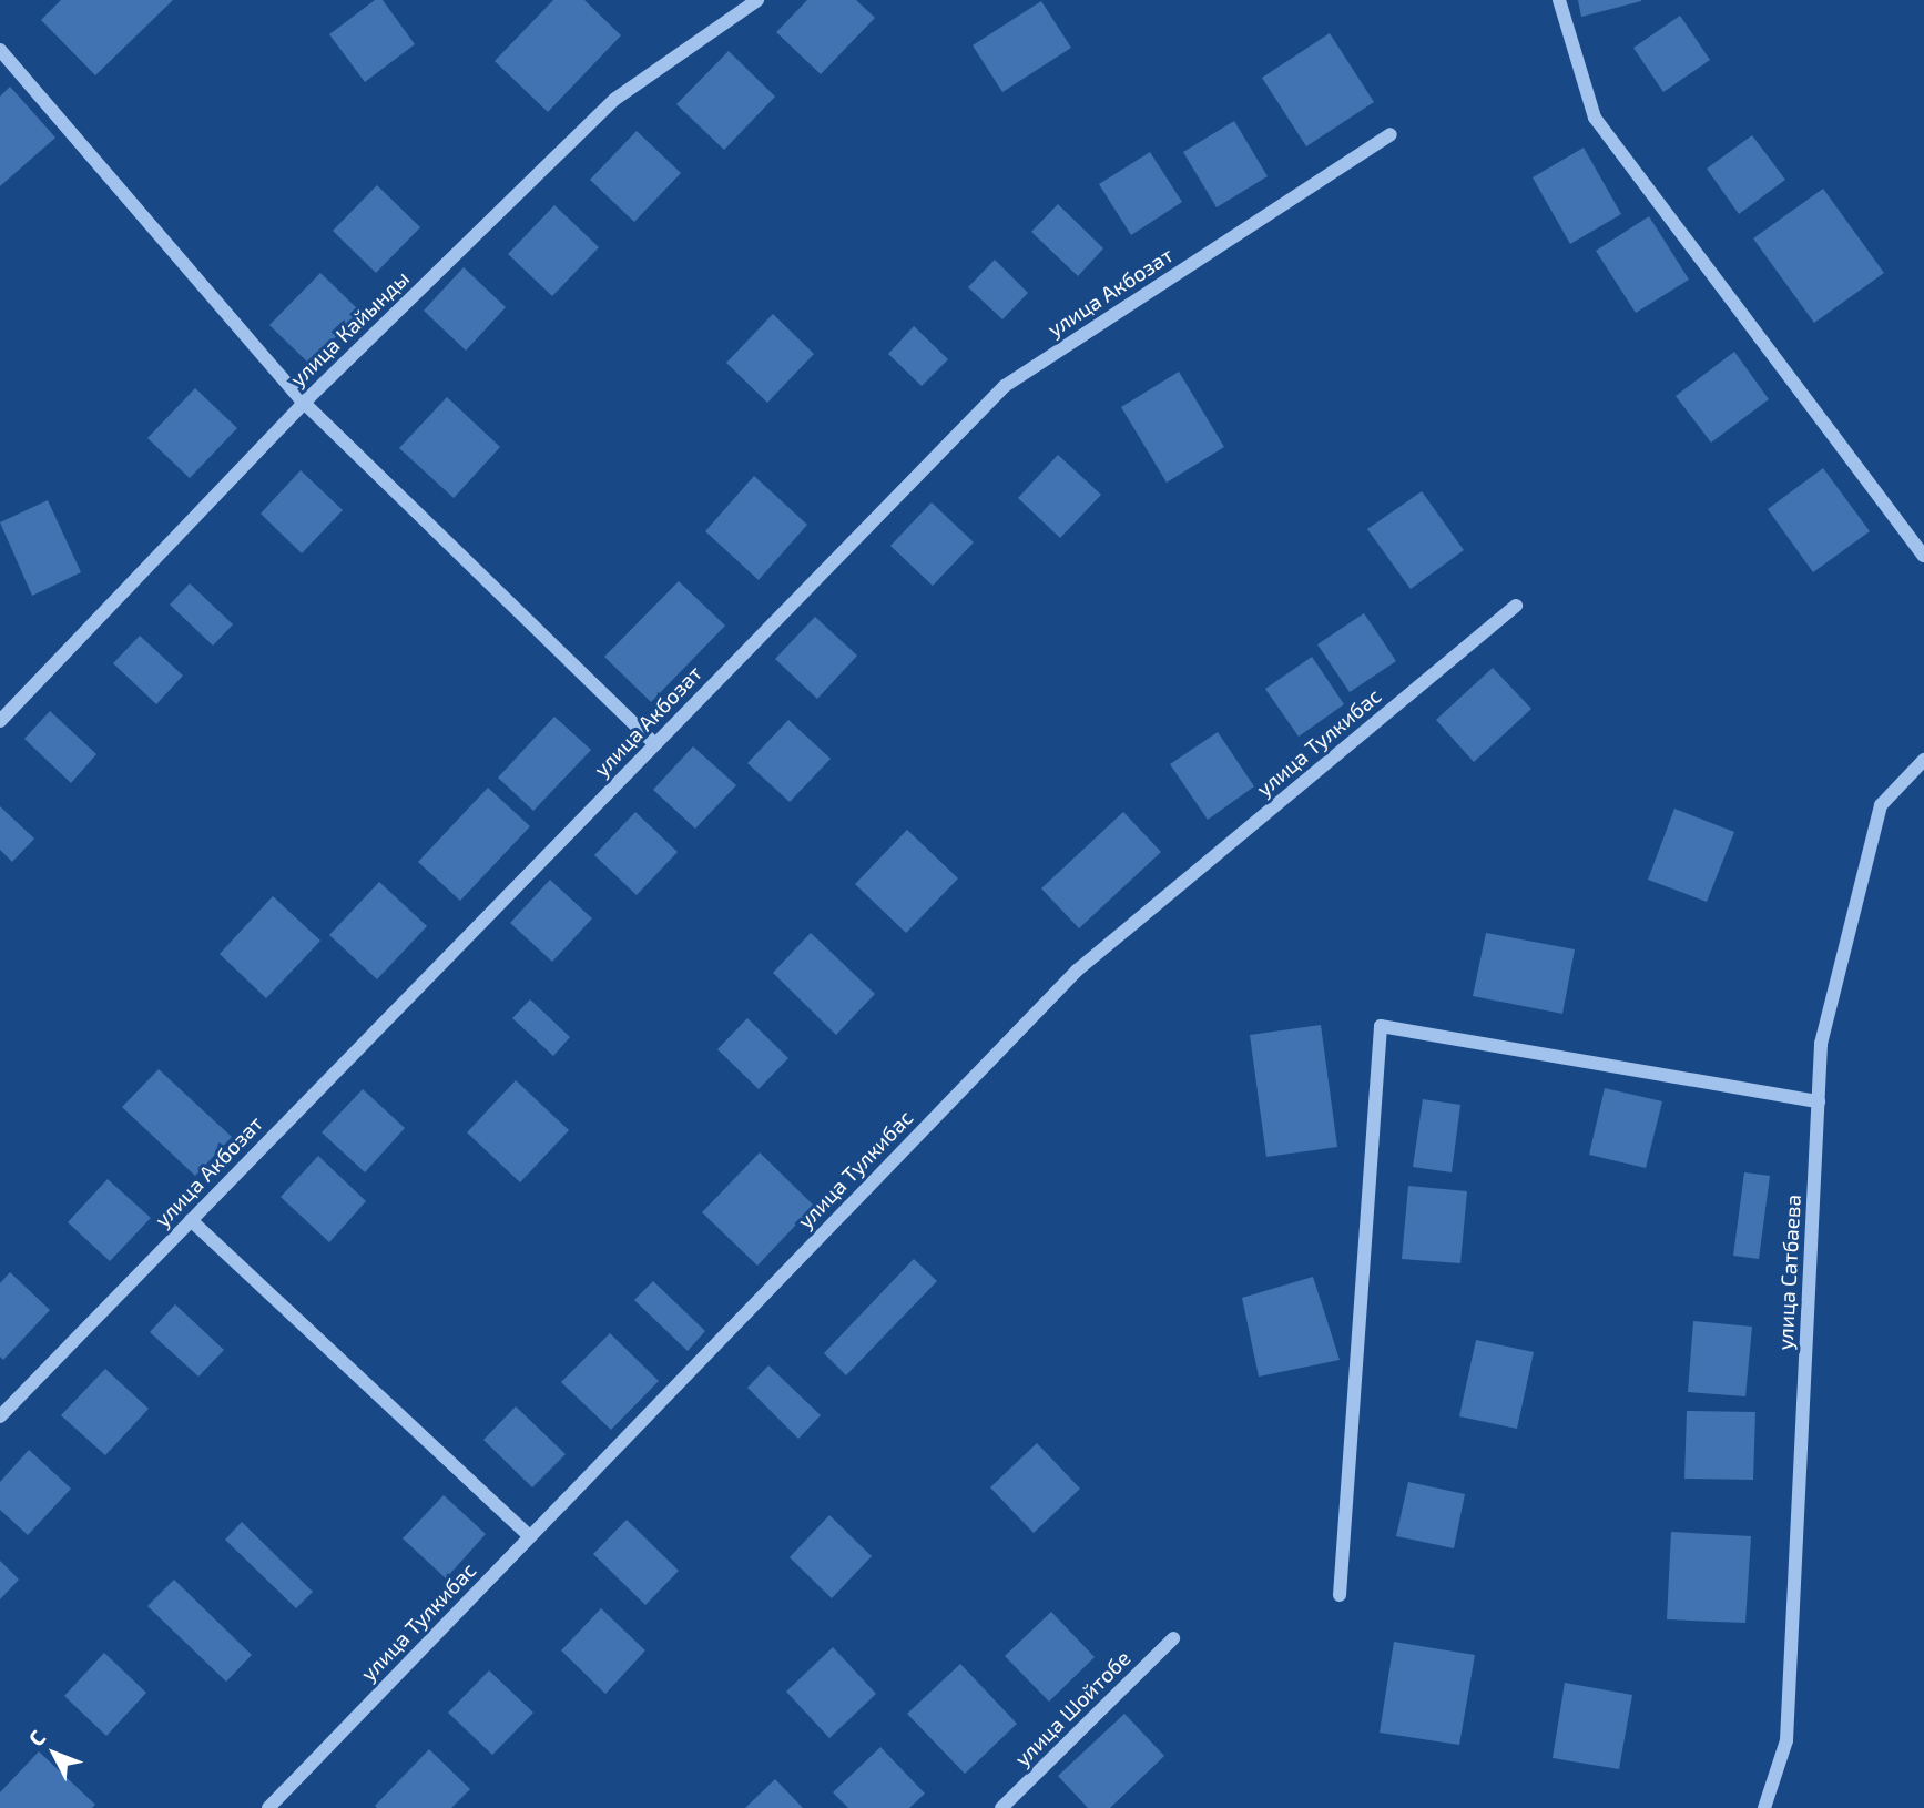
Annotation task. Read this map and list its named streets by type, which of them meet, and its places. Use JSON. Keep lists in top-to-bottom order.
{
  "streets": {
    "street": [
      "улица Акбозат",
      "улица Кайынды",
      "улица Тулкибас",
      "улица Сатбаева",
      "улица Шойтобе"
    ]
  },
  "north": "top left"
}
